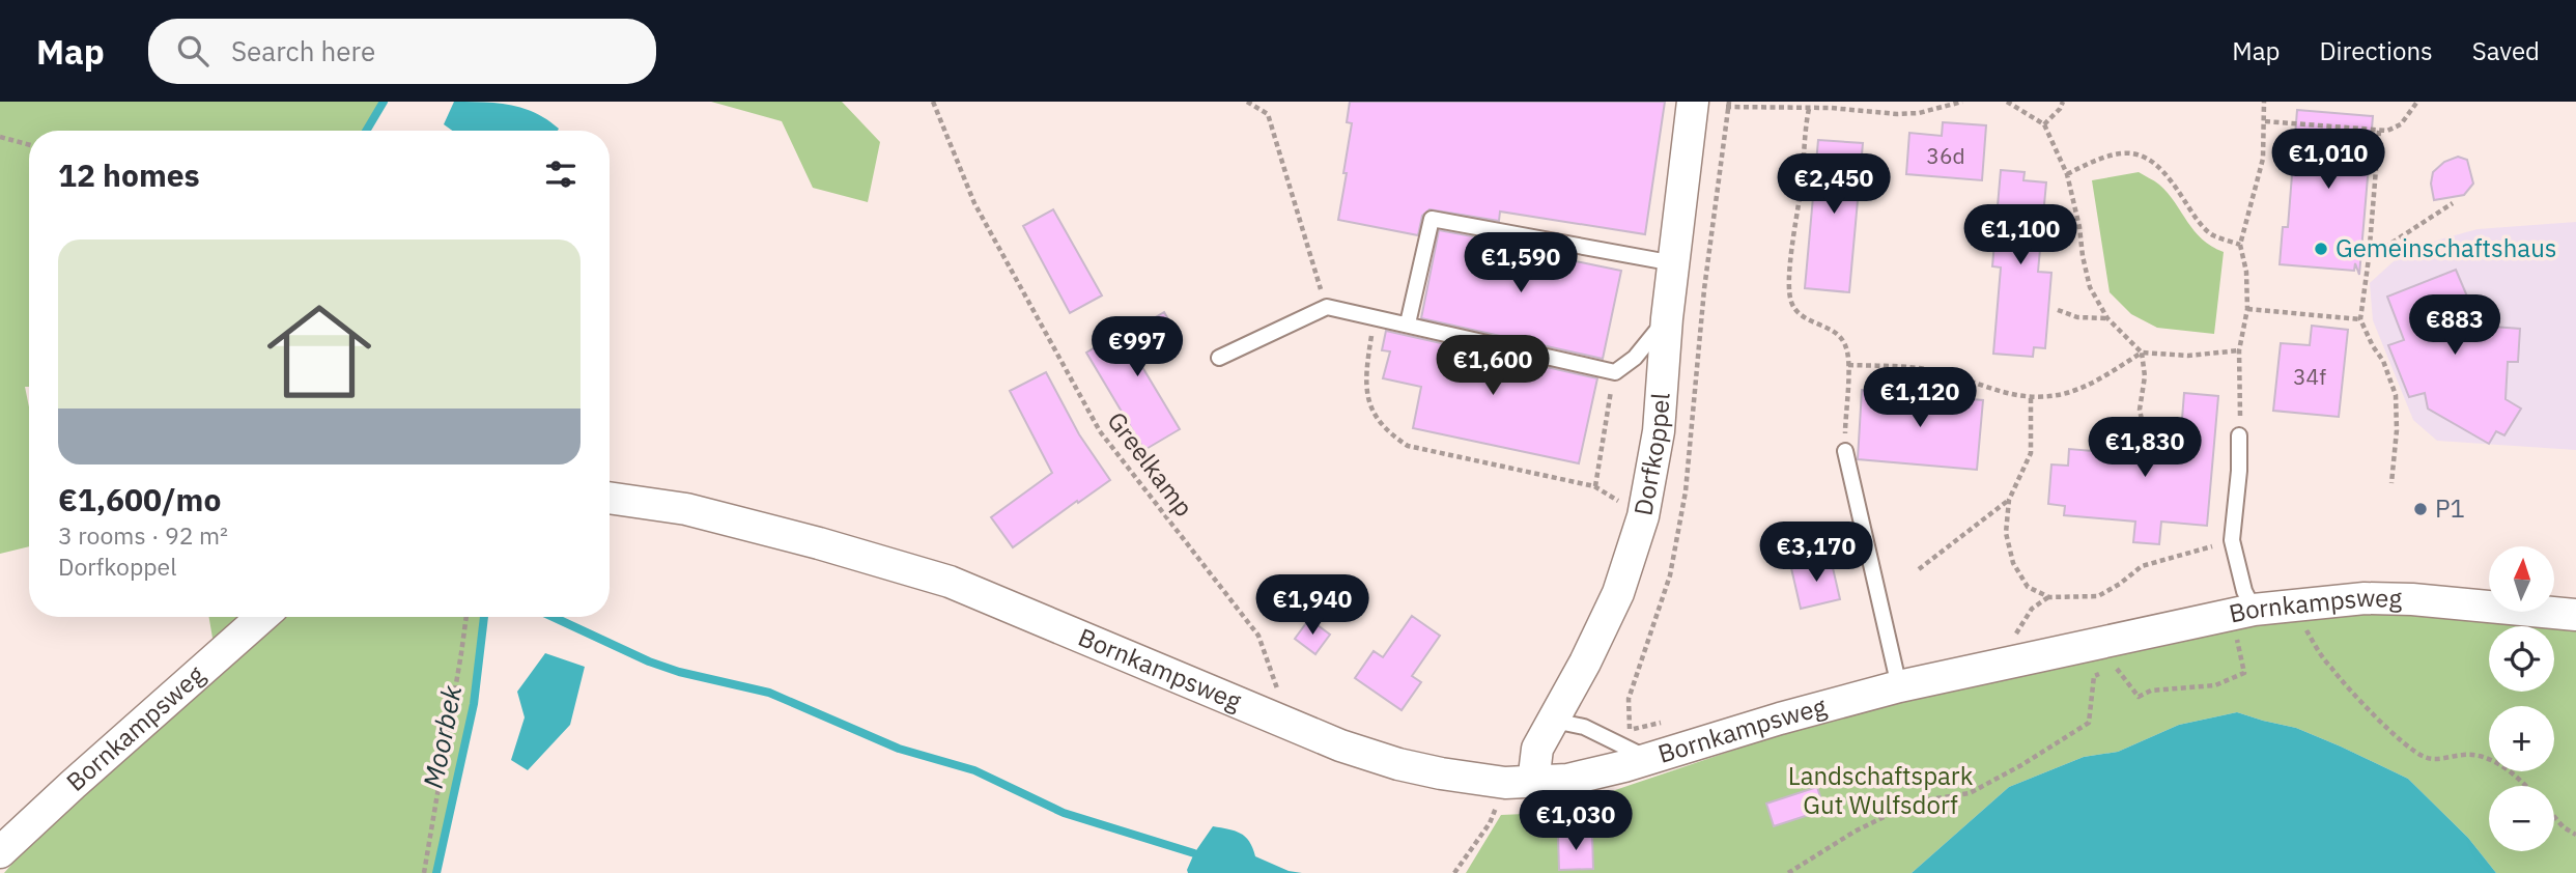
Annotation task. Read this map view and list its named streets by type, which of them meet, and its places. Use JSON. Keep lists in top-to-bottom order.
{
  "streets": {
    "street": ["Dorfkoppel", "Bornkampsweg"],
    "path": ["Greelkamp"]
  },
  "crossings": [
    ["Dorfkoppel", "Bornkampsweg"],
    ["Greelkamp", "Bornkampsweg"]
  ],
  "water": ["Moorbek"],
  "parks": ["Landschaftspark Gut Wulfsdorf"],
  "places": ["Gemeinschaftshaus", "P1"],
  "house_numbers": ["36d", "34f"],
  "north": "top",
  "page": {
    "header": "Map",
    "search": "Search here",
    "nav": ["Map", "Directions", "Saved"],
    "price": [
      "€1,010",
      "€2,450",
      "€1,100",
      "€1,590",
      "€883",
      "€997",
      "€1,600",
      "€1,120",
      "€1,830",
      "€3,170",
      "€1,940",
      "€1,030"
    ],
    "heading": "12 homes",
    "list": [
      {
        "name": "€1,600/mo",
        "note": "3 rooms · 92 m² · Dorfkoppel"
      }
    ],
    "map_buttons": ["+", "−"]
  }
}
